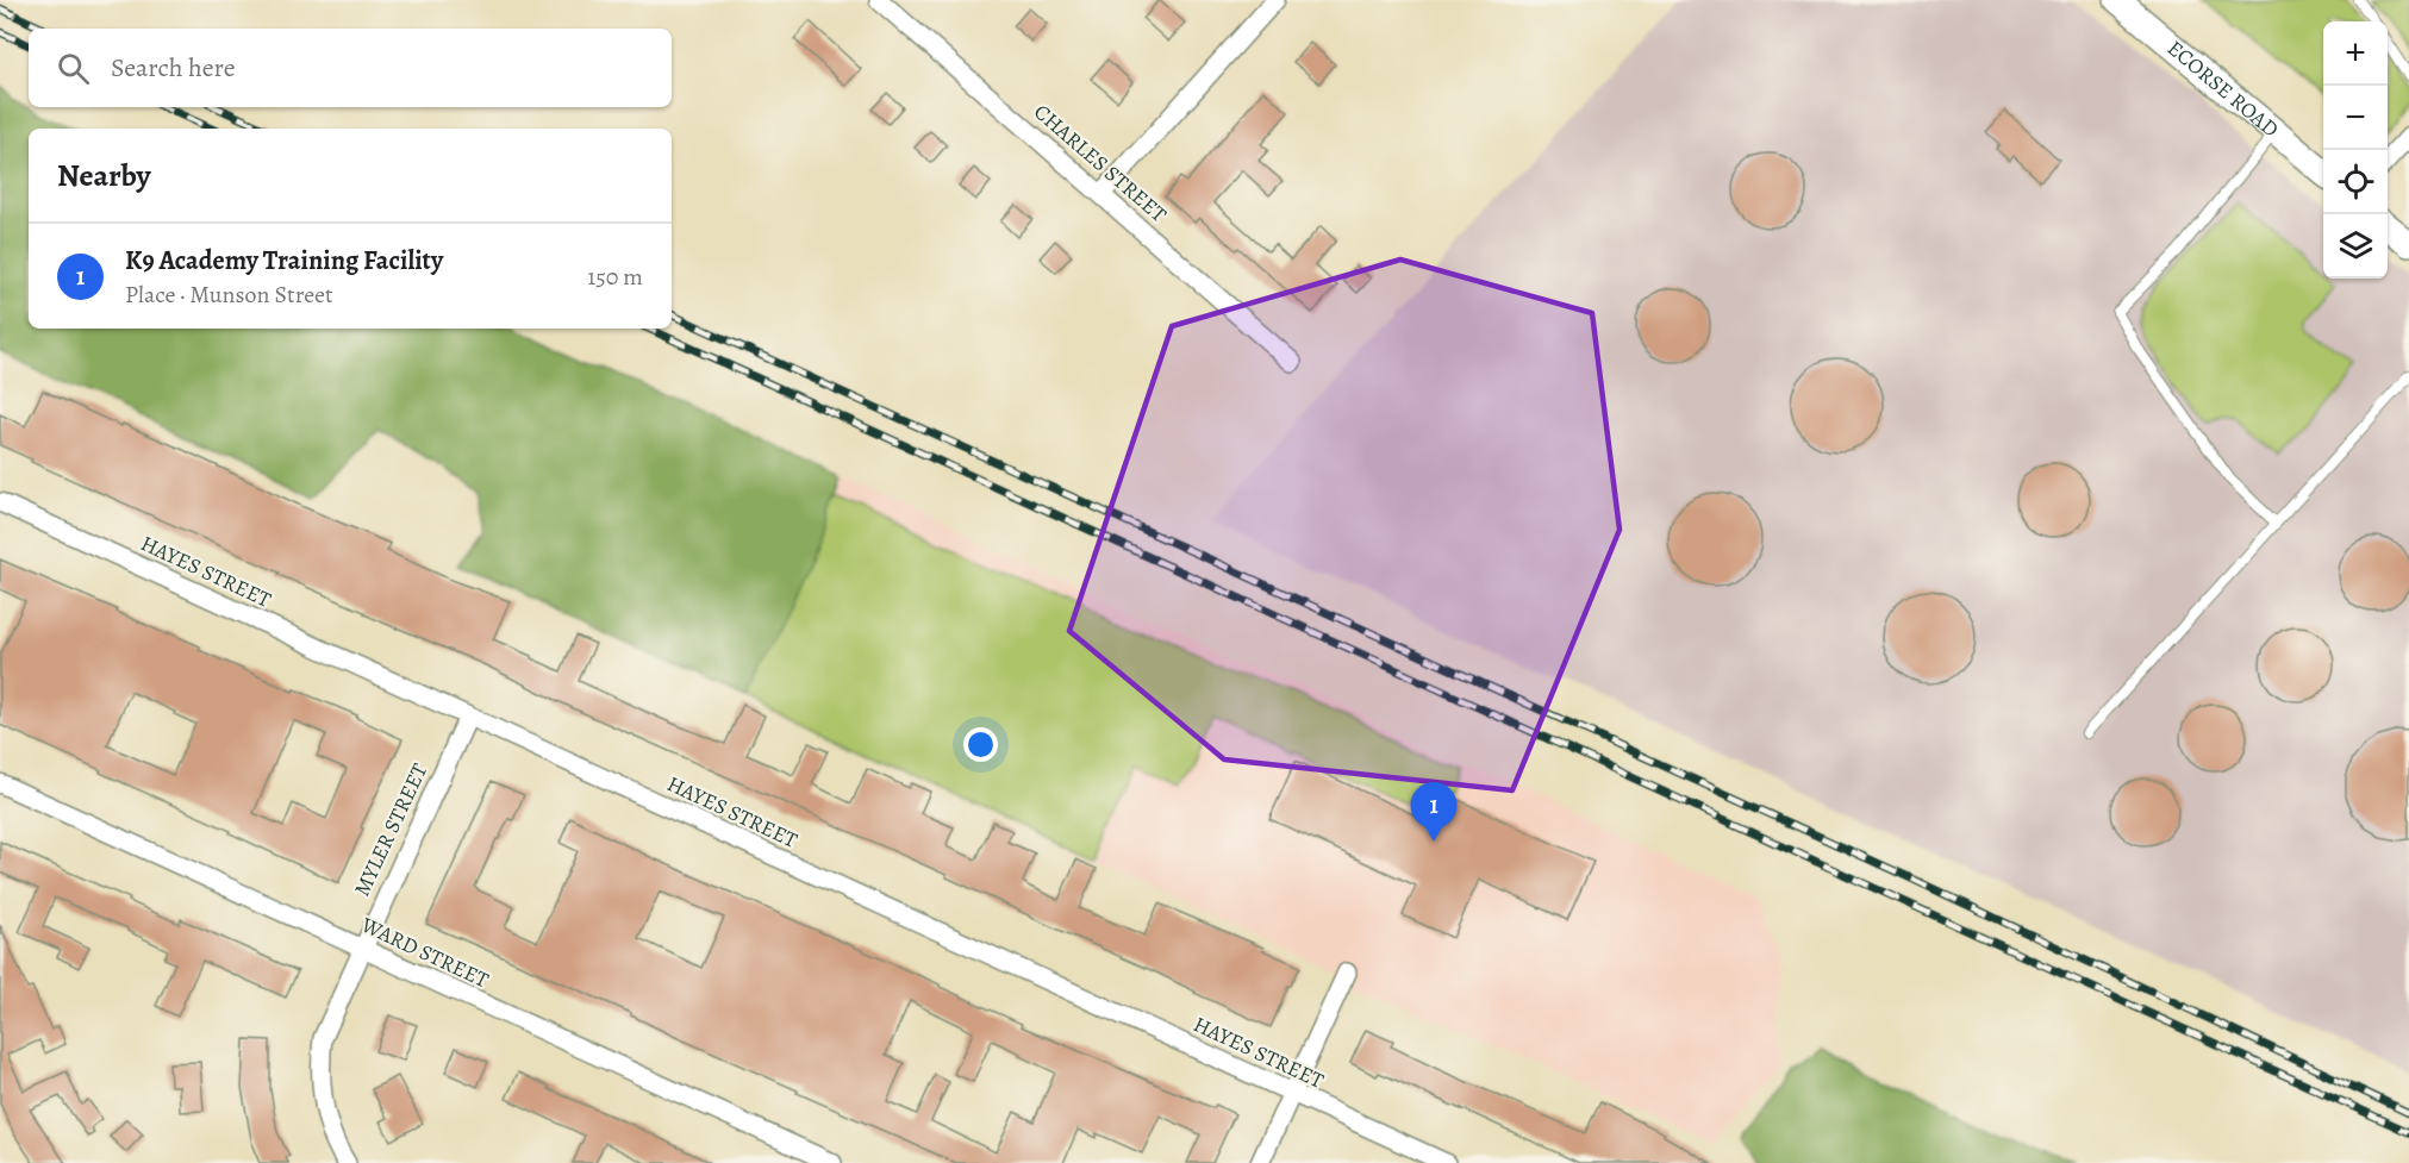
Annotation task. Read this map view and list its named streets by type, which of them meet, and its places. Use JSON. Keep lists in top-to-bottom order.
{
  "streets": {
    "main road": ["ECORSE ROAD"],
    "street": [
      "CHARLES STREET",
      "HAYES STREET",
      "MYLER STREET",
      "WARD STREET"
    ]
  },
  "crossings": [
    ["HAYES STREET", "MYLER STREET"],
    ["MYLER STREET", "WARD STREET"]
  ],
  "page": {
    "map_buttons": ["+", "−"],
    "search": "Search here",
    "heading": "Nearby",
    "list": [
      {
        "mark": "1",
        "name": "K9 Academy Training Facility",
        "note": "Place · Munson Street",
        "value": "150 m"
      }
    ],
    "pins": "1"
  }
}
